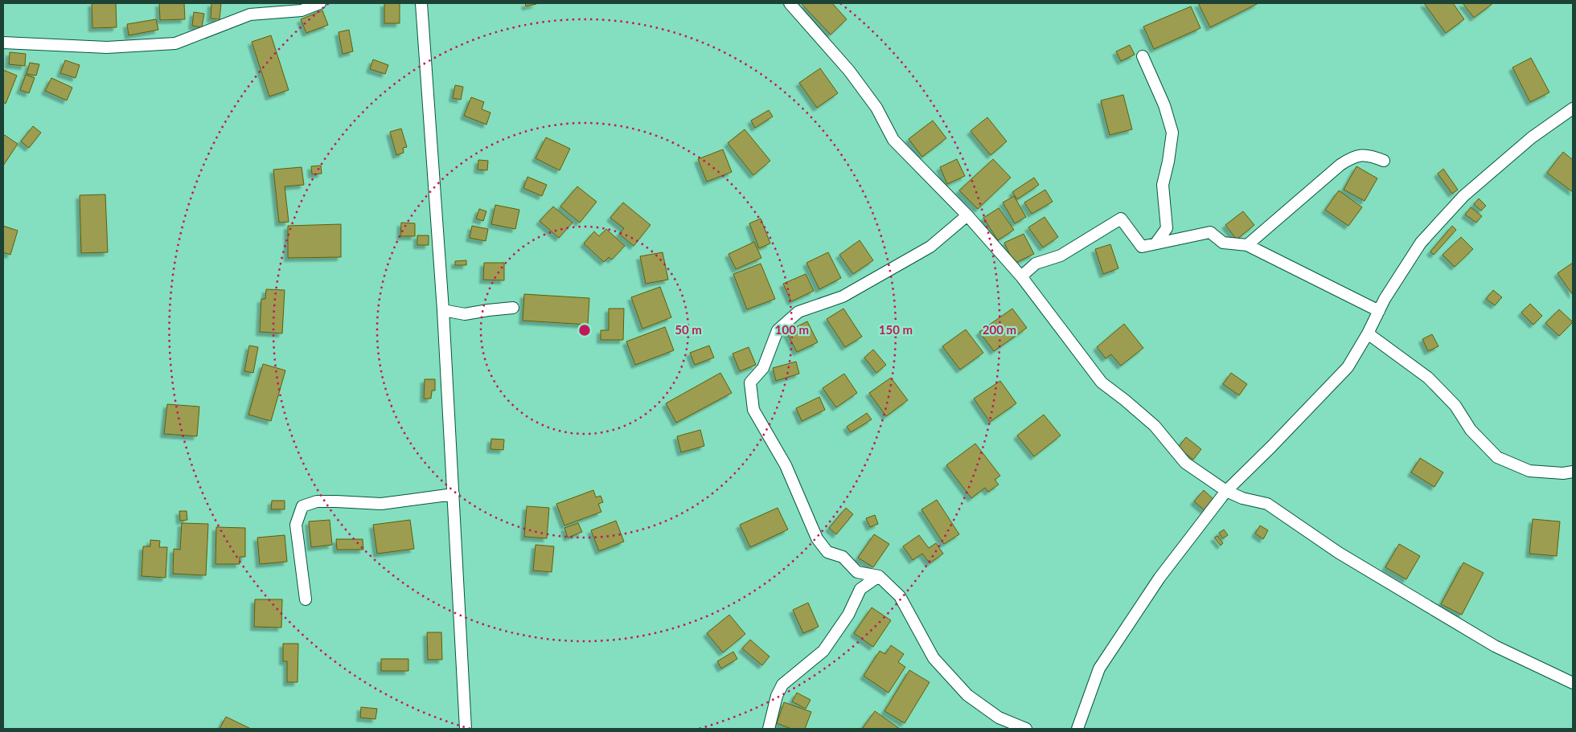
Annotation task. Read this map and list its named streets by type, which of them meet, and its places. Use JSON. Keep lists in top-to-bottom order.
{
  "rings": [
    "50 m",
    "100 m",
    "150 m",
    "200 m"
  ]
}
